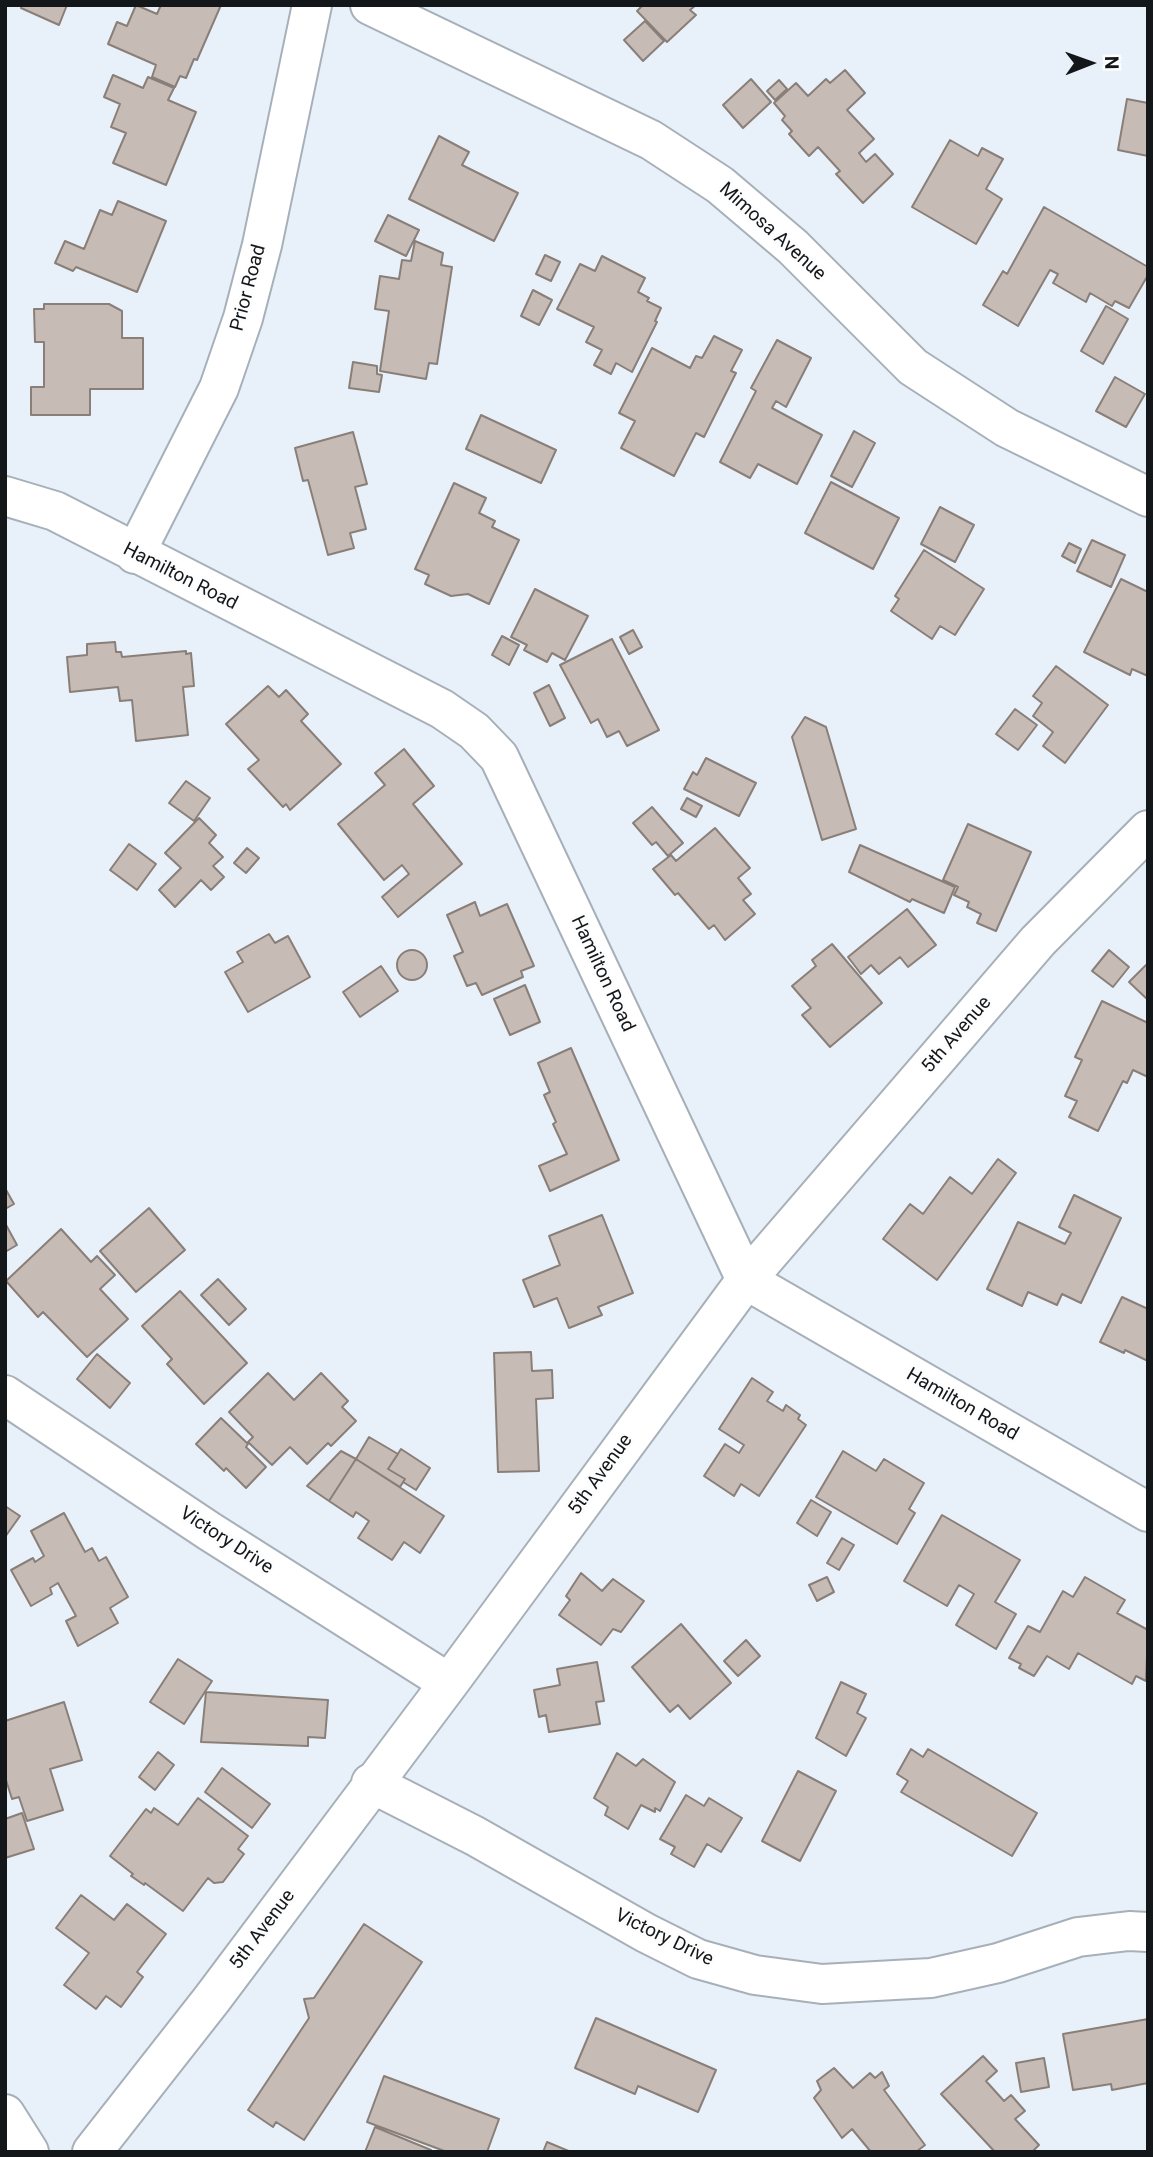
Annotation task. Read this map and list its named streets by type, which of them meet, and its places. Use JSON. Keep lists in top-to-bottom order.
{
  "streets": {
    "street": [
      "Mimosa Avenue",
      "Prior Road",
      "Hamilton Road",
      "5th Avenue",
      "Victory Drive"
    ]
  },
  "crossings": [
    ["Prior Road", "Hamilton Road"],
    ["Hamilton Road", "5th Avenue"],
    ["5th Avenue", "Victory Drive"]
  ],
  "north": "right"
}
